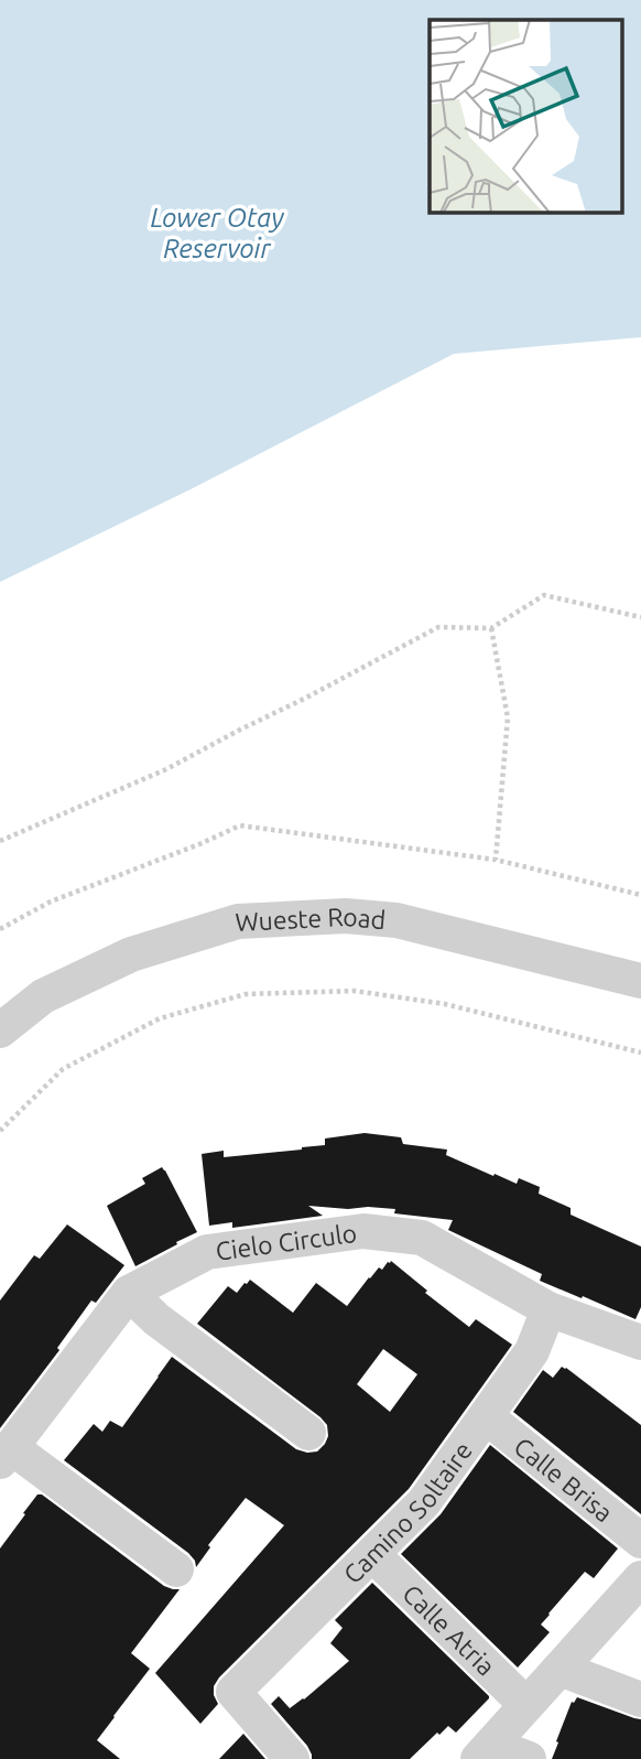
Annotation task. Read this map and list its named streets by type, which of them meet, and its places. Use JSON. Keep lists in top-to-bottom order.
{
  "streets": {
    "street": [
      "Wueste Road",
      "Cielo Circulo",
      "Calle Brisa",
      "Camino Soltaire",
      "Calle Atria"
    ]
  },
  "crossings": [
    ["Cielo Circulo", "Camino Soltaire"],
    ["Calle Brisa", "Camino Soltaire"],
    ["Camino Soltaire", "Calle Atria"]
  ],
  "water": ["Lower Otay Reservoir"]
}
